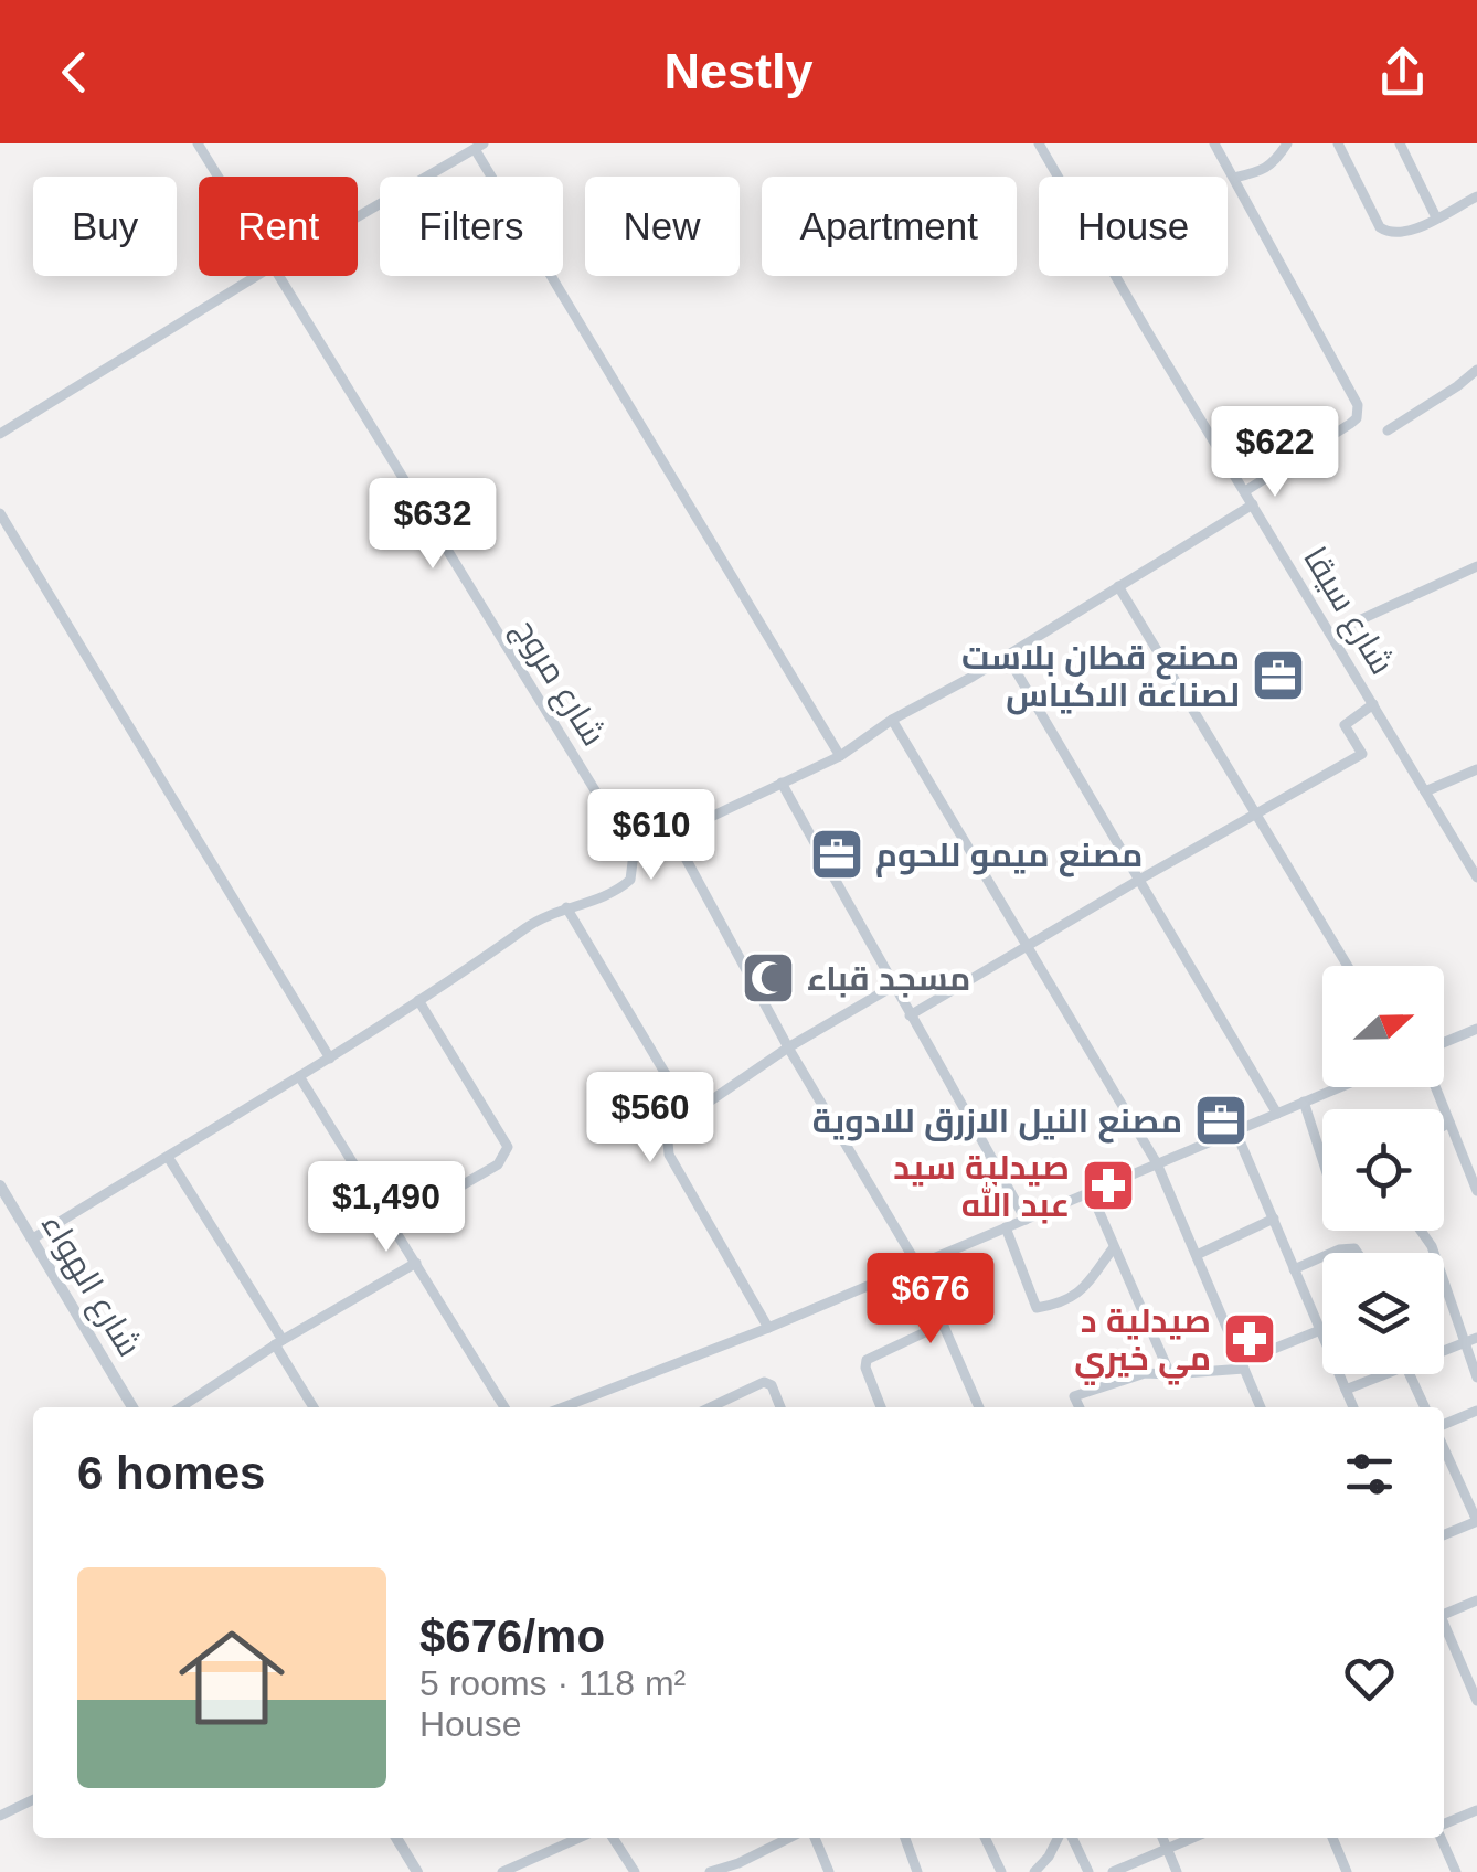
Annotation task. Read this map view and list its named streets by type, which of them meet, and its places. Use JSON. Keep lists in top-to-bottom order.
{
  "streets": {
    "street": ["شارع سيقا", "شارع مروج", "شارع الهواء"]
  },
  "places": {
    "office": ["مصنع قطان بلاست لصناعة الاكياس", "مصنع ميمو للحوم", "مصنع النيل الازرق للادوية"],
    "mosque": ["مسجد قباء"],
    "pharmacy": ["صيدلية سيد عبد الله", "صيدلية د مي خيري"]
  },
  "north": "right",
  "page": {
    "header": "Nestly",
    "chip": [
      "Buy",
      "Rent",
      "Filters",
      "New",
      "Apartment",
      "House"
    ],
    "price": [
      "$622",
      "$632",
      "$610",
      "$560",
      "$1,490",
      "$676"
    ],
    "heading": "6 homes",
    "list": [
      {
        "name": "$676/mo",
        "note": "5 rooms · 118 m² · House"
      }
    ]
  }
}
